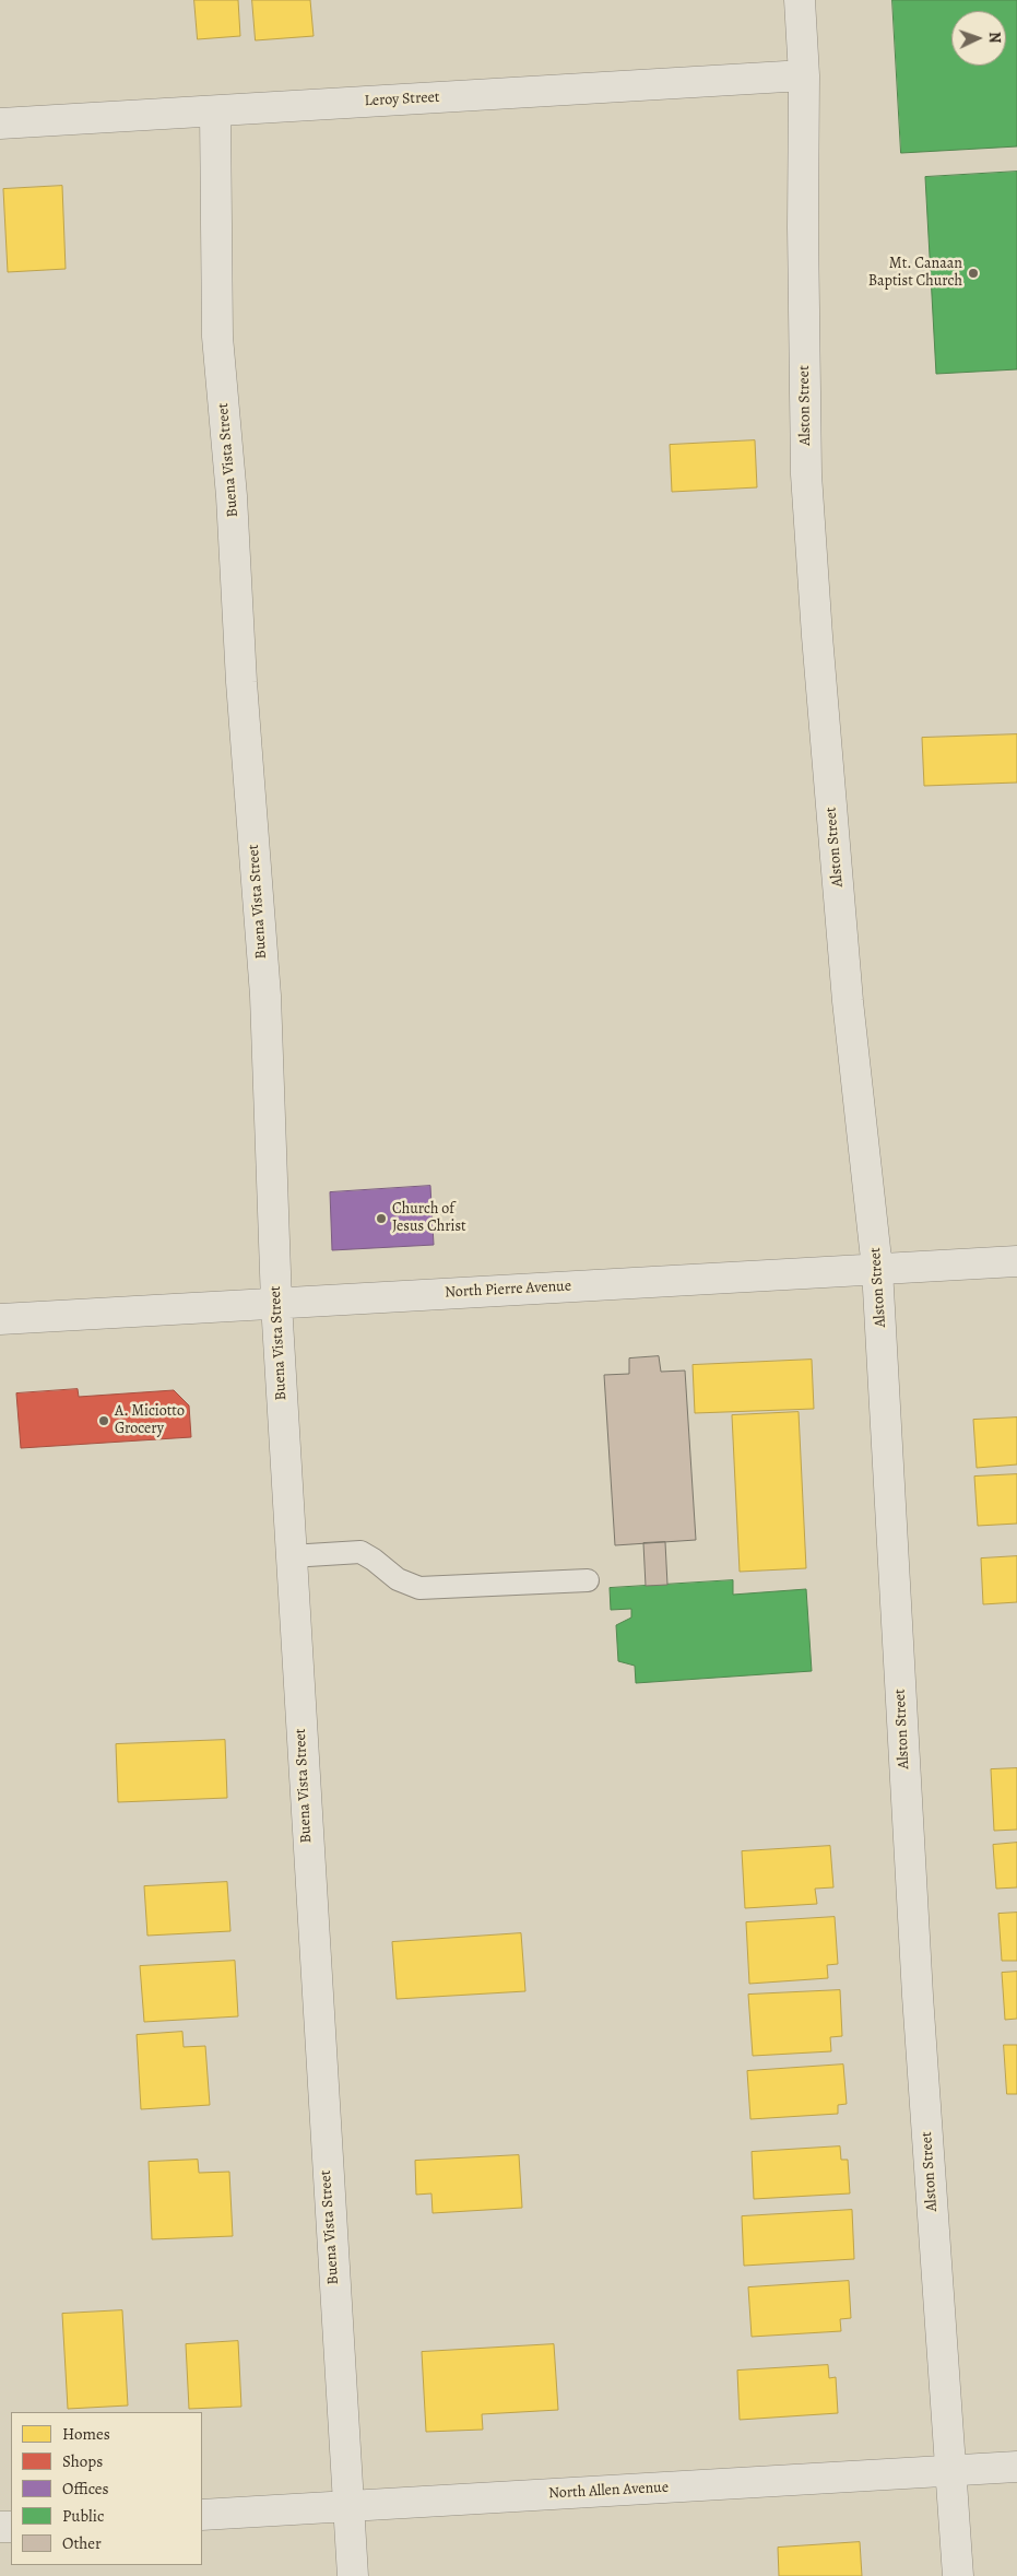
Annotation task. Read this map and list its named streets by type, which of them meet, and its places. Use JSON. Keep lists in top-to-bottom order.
{
  "streets": {
    "street": [
      "Leroy Street",
      "Alston Street",
      "Buena Vista Street",
      "North Pierre Avenue",
      "North Allen Avenue"
    ]
  },
  "crossings": [
    ["Leroy Street", "Alston Street"],
    ["Leroy Street", "Buena Vista Street"],
    ["Alston Street", "North Pierre Avenue"],
    ["Alston Street", "North Allen Avenue"],
    ["Buena Vista Street", "North Pierre Avenue"],
    ["Buena Vista Street", "North Allen Avenue"]
  ],
  "places": ["Mt. Canaan Baptist Church", "Church of Jesus Christ", "A. Miciotto Grocery"],
  "legend": [
    "Homes",
    "Shops",
    "Offices",
    "Public",
    "Other"
  ],
  "north": "right"
}
